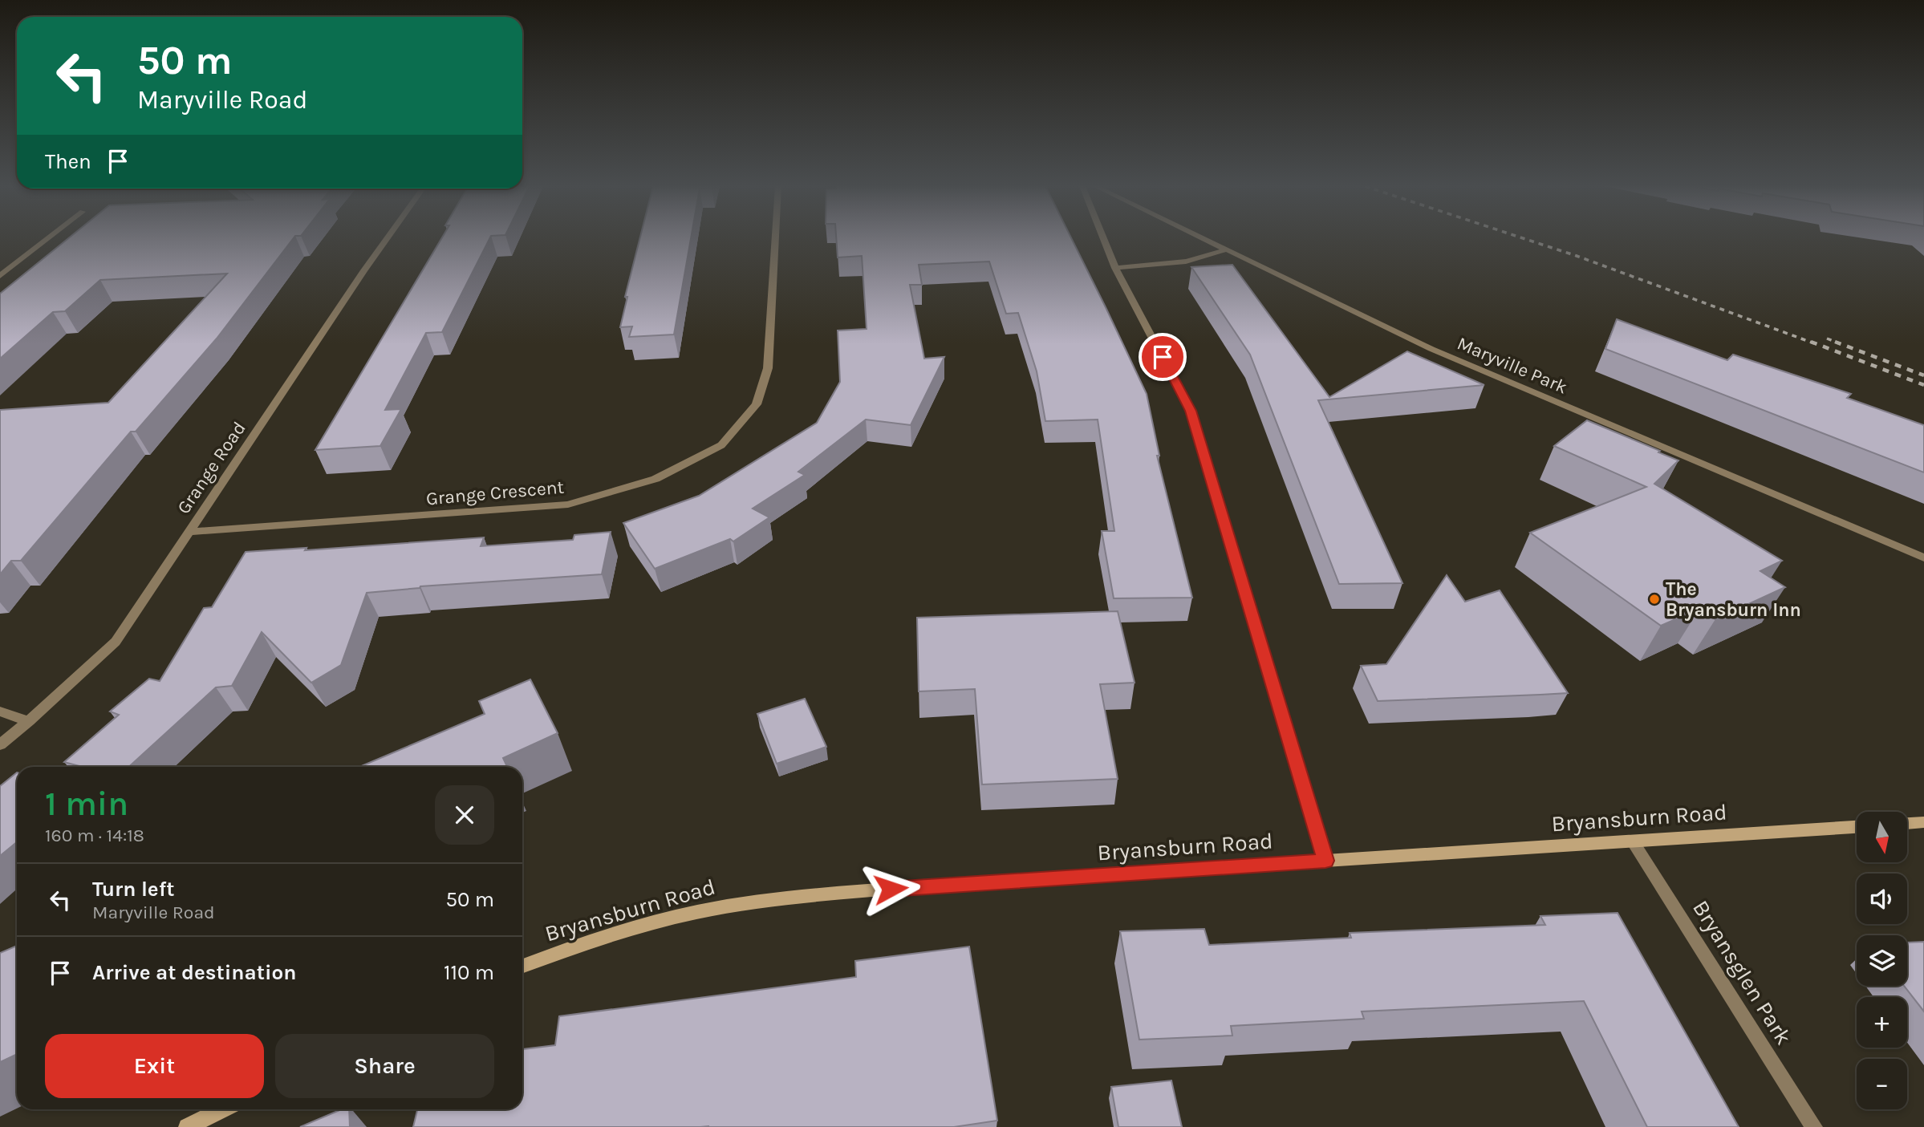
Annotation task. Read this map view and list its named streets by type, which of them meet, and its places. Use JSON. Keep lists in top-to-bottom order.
{
  "streets": {
    "main road": ["Bryansburn Road"],
    "street": [
      "Maryville Park",
      "Grange Road",
      "Grange Crescent",
      "Bryansglen Park"
    ]
  },
  "crossings": [
    ["Grange Road", "Grange Crescent"],
    ["Bryansburn Road", "Bryansglen Park"]
  ],
  "places": ["The Bryansburn Inn"],
  "north": "bottom",
  "page": {
    "turn": ["50 m", "Maryville Road"],
    "then": "Then",
    "heading": ["1 min", "160 m · 14:18"],
    "map_buttons": ["+", "−"],
    "list": [
      {
        "name": "Turn left",
        "note": "Maryville Road",
        "value": "50 m"
      },
      {
        "name": "Arrive at destination",
        "value": "110 m"
      }
    ],
    "buttons": ["Exit", "Share"]
  }
}
